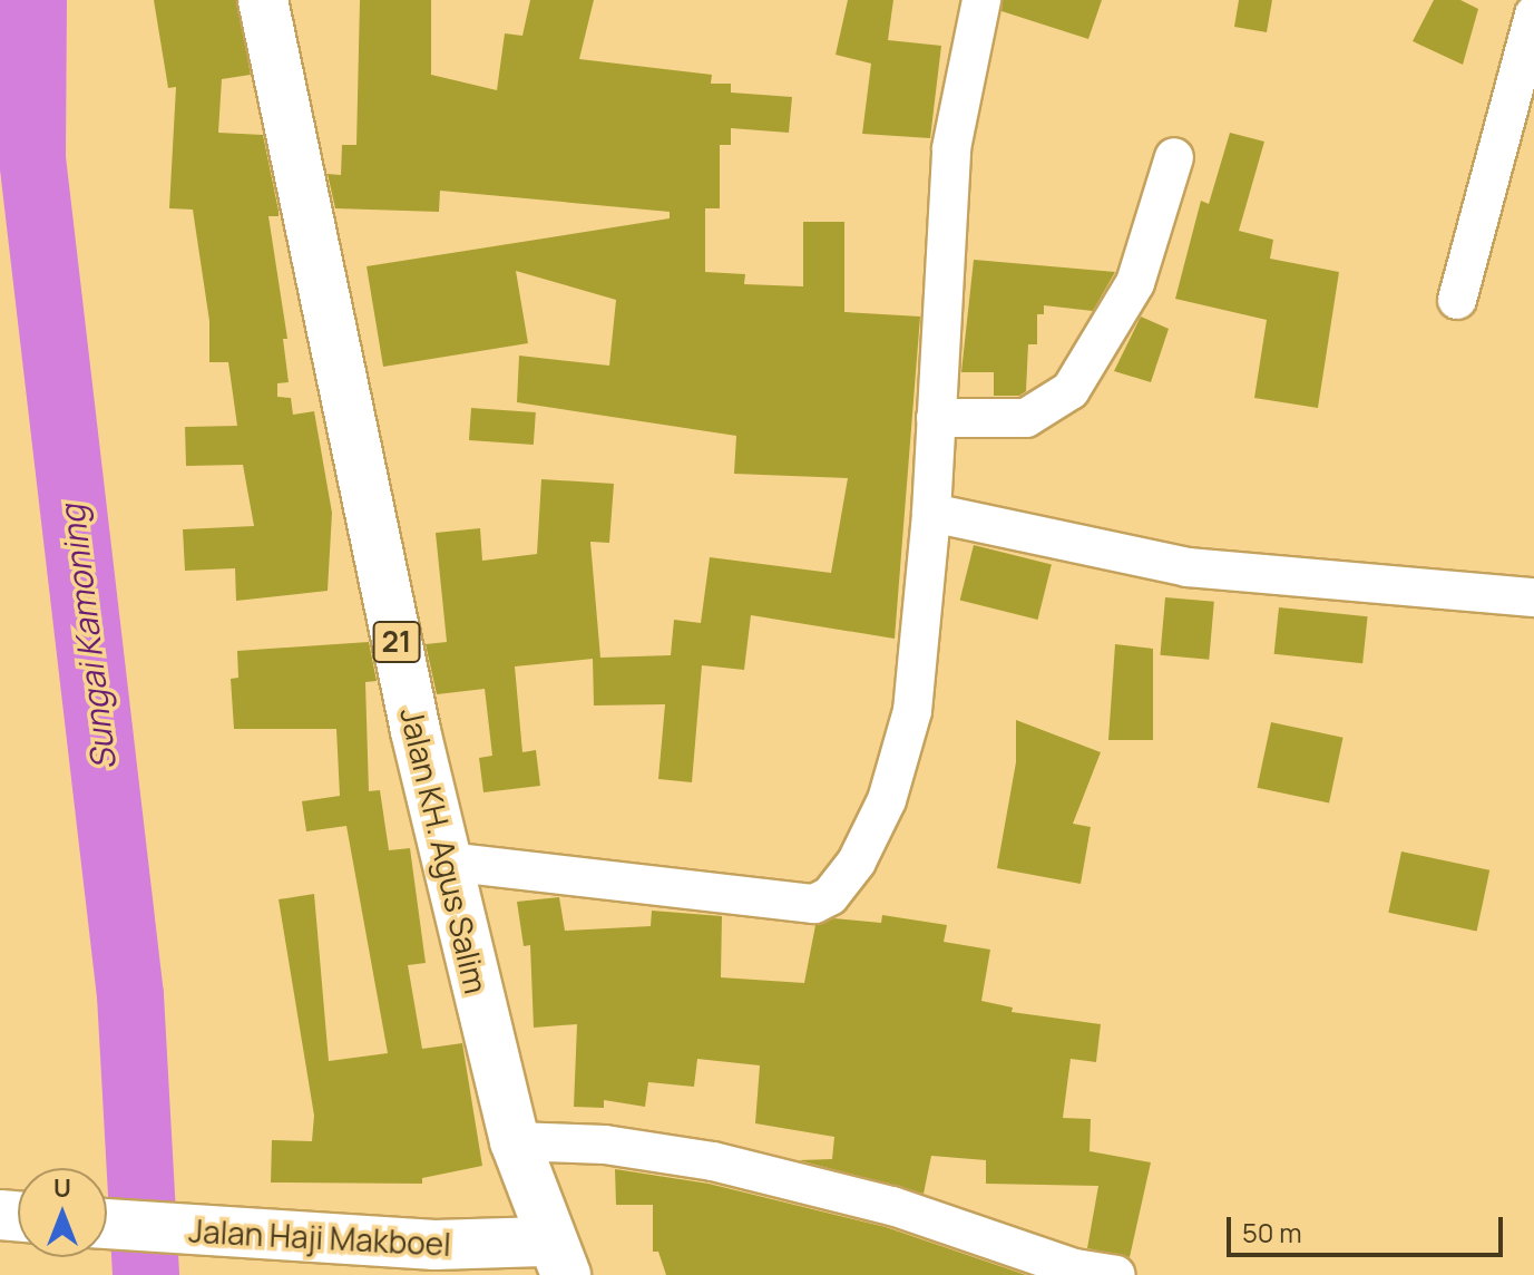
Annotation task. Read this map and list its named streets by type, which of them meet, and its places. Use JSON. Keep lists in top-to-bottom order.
{
  "streets": {
    "main road": ["21", "Jalan KH. Agus Salim", "Jalan Haji Makboel"]
  },
  "crossings": [
    ["Jalan KH. Agus Salim", "Jalan Haji Makboel"]
  ],
  "water": ["Sungai Kamoning"],
  "scale_bar": "50 m",
  "north": "top"
}
